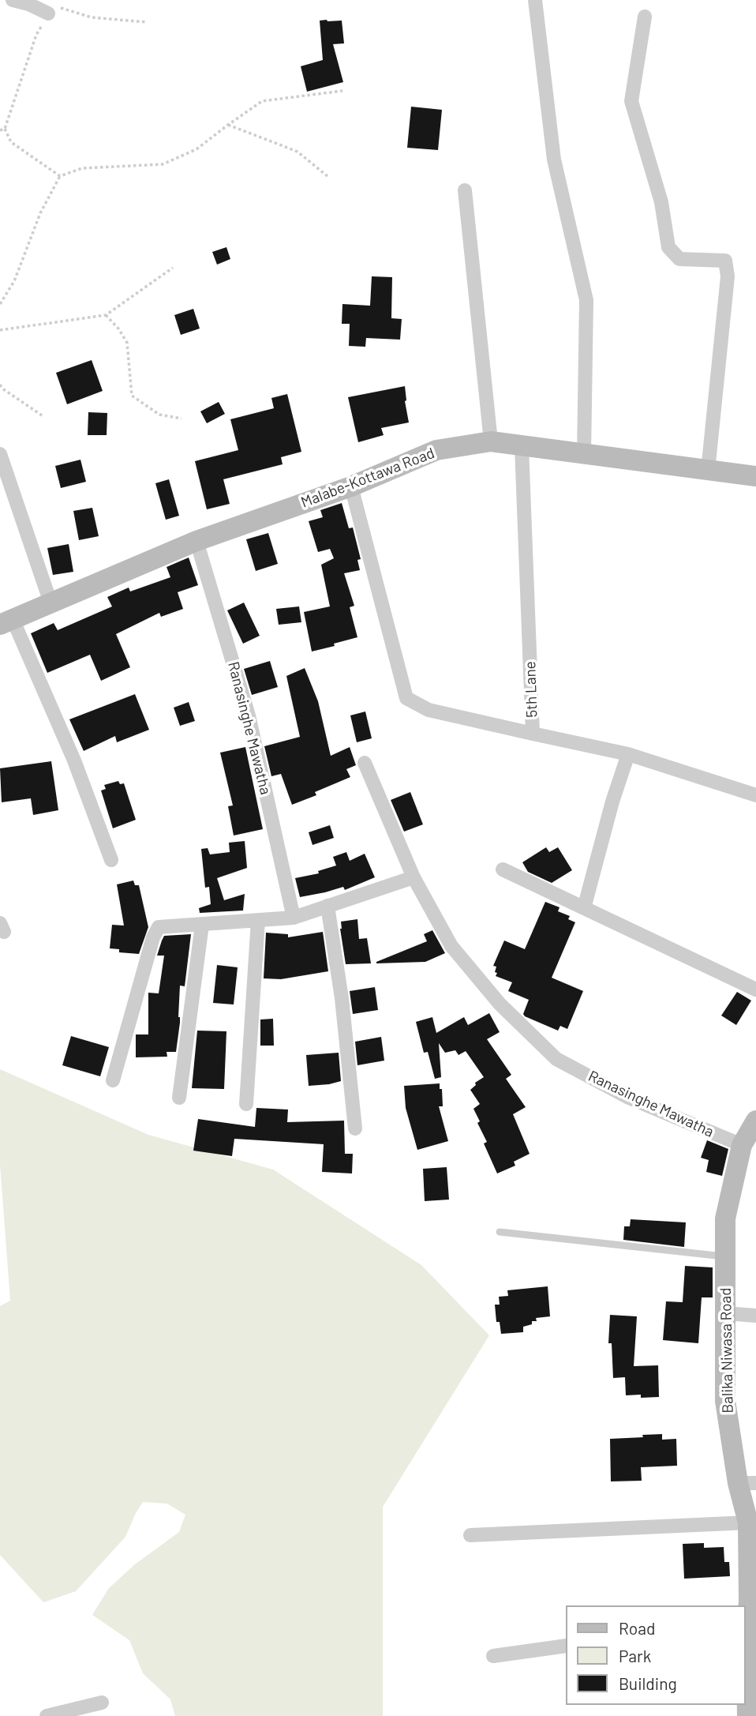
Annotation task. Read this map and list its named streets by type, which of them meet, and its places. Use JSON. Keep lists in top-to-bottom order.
{
  "streets": {
    "main road": ["Malabe-Kottawa Road", "Balika Niwasa Road"],
    "street": ["5th Lane", "Ranasinghe Mawatha"]
  },
  "crossings": [
    ["Malabe-Kottawa Road", "5th Lane"],
    ["Malabe-Kottawa Road", "Ranasinghe Mawatha"],
    ["Ranasinghe Mawatha", "Balika Niwasa Road"]
  ],
  "legend": ["Road", "Park", "Building"]
}
